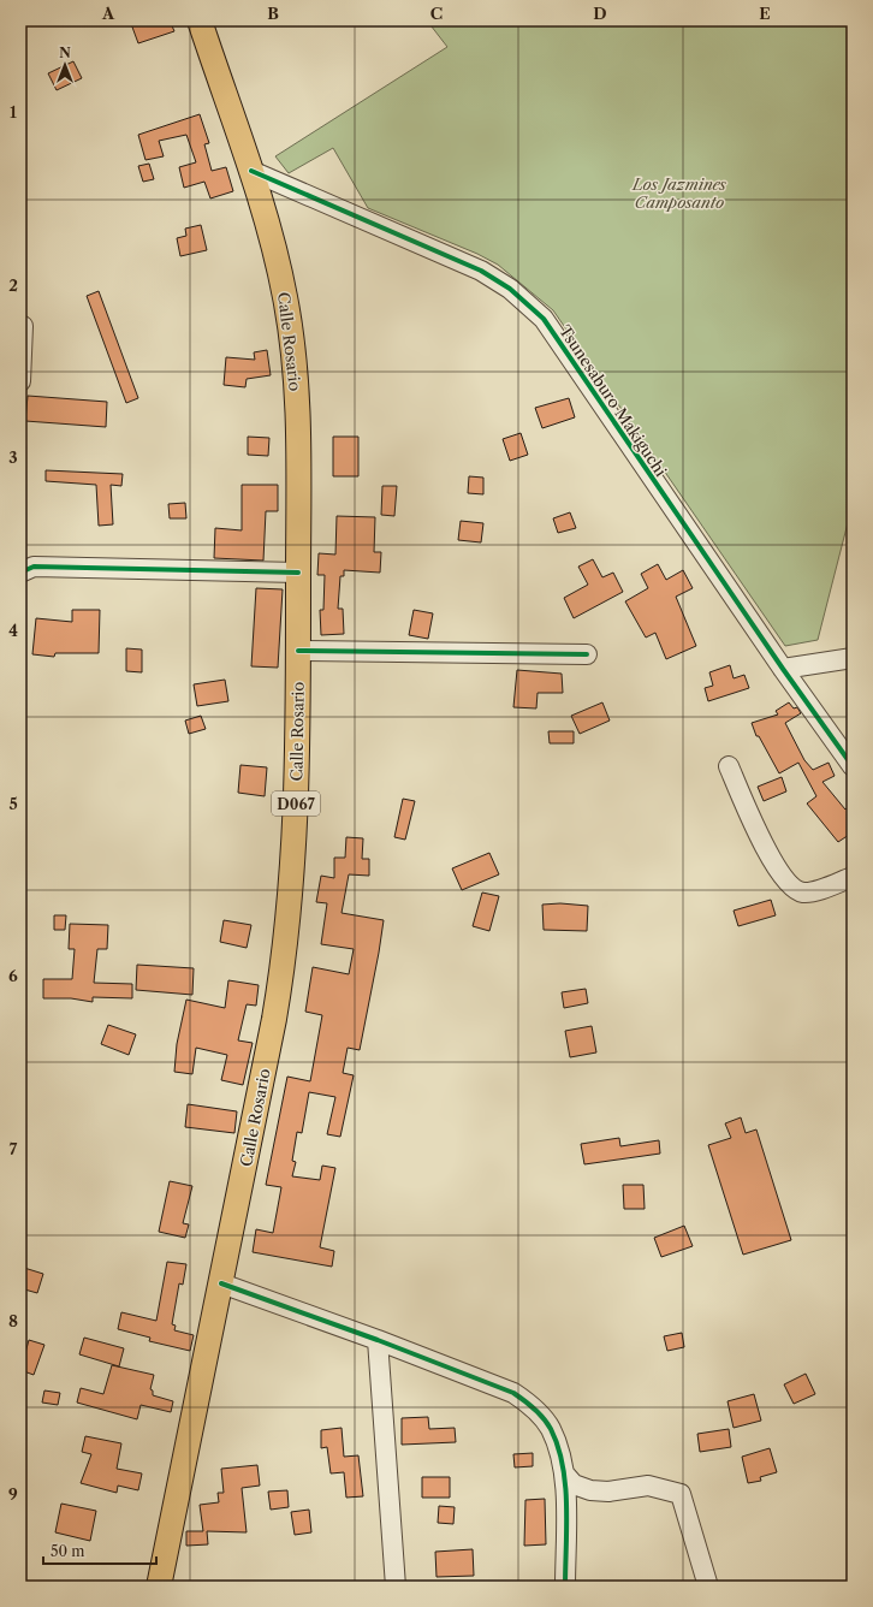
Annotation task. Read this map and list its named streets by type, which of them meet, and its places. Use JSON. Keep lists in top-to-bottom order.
{
  "streets": {
    "main road": ["Calle Rosario", "D067"],
    "street": ["Tsunesaburo Makiguchi"]
  },
  "crossings": [
    ["Calle Rosario", "Tsunesaburo Makiguchi"]
  ],
  "parks": ["Los Jazmines Camposanto"],
  "scale_bar": "50 m",
  "north": "top",
  "grid": {
    "columns": [
      "A",
      "B",
      "C",
      "D",
      "E"
    ],
    "rows": [
      "1",
      "2",
      "3",
      "4",
      "5",
      "6",
      "7",
      "8",
      "9"
    ]
  }
}
